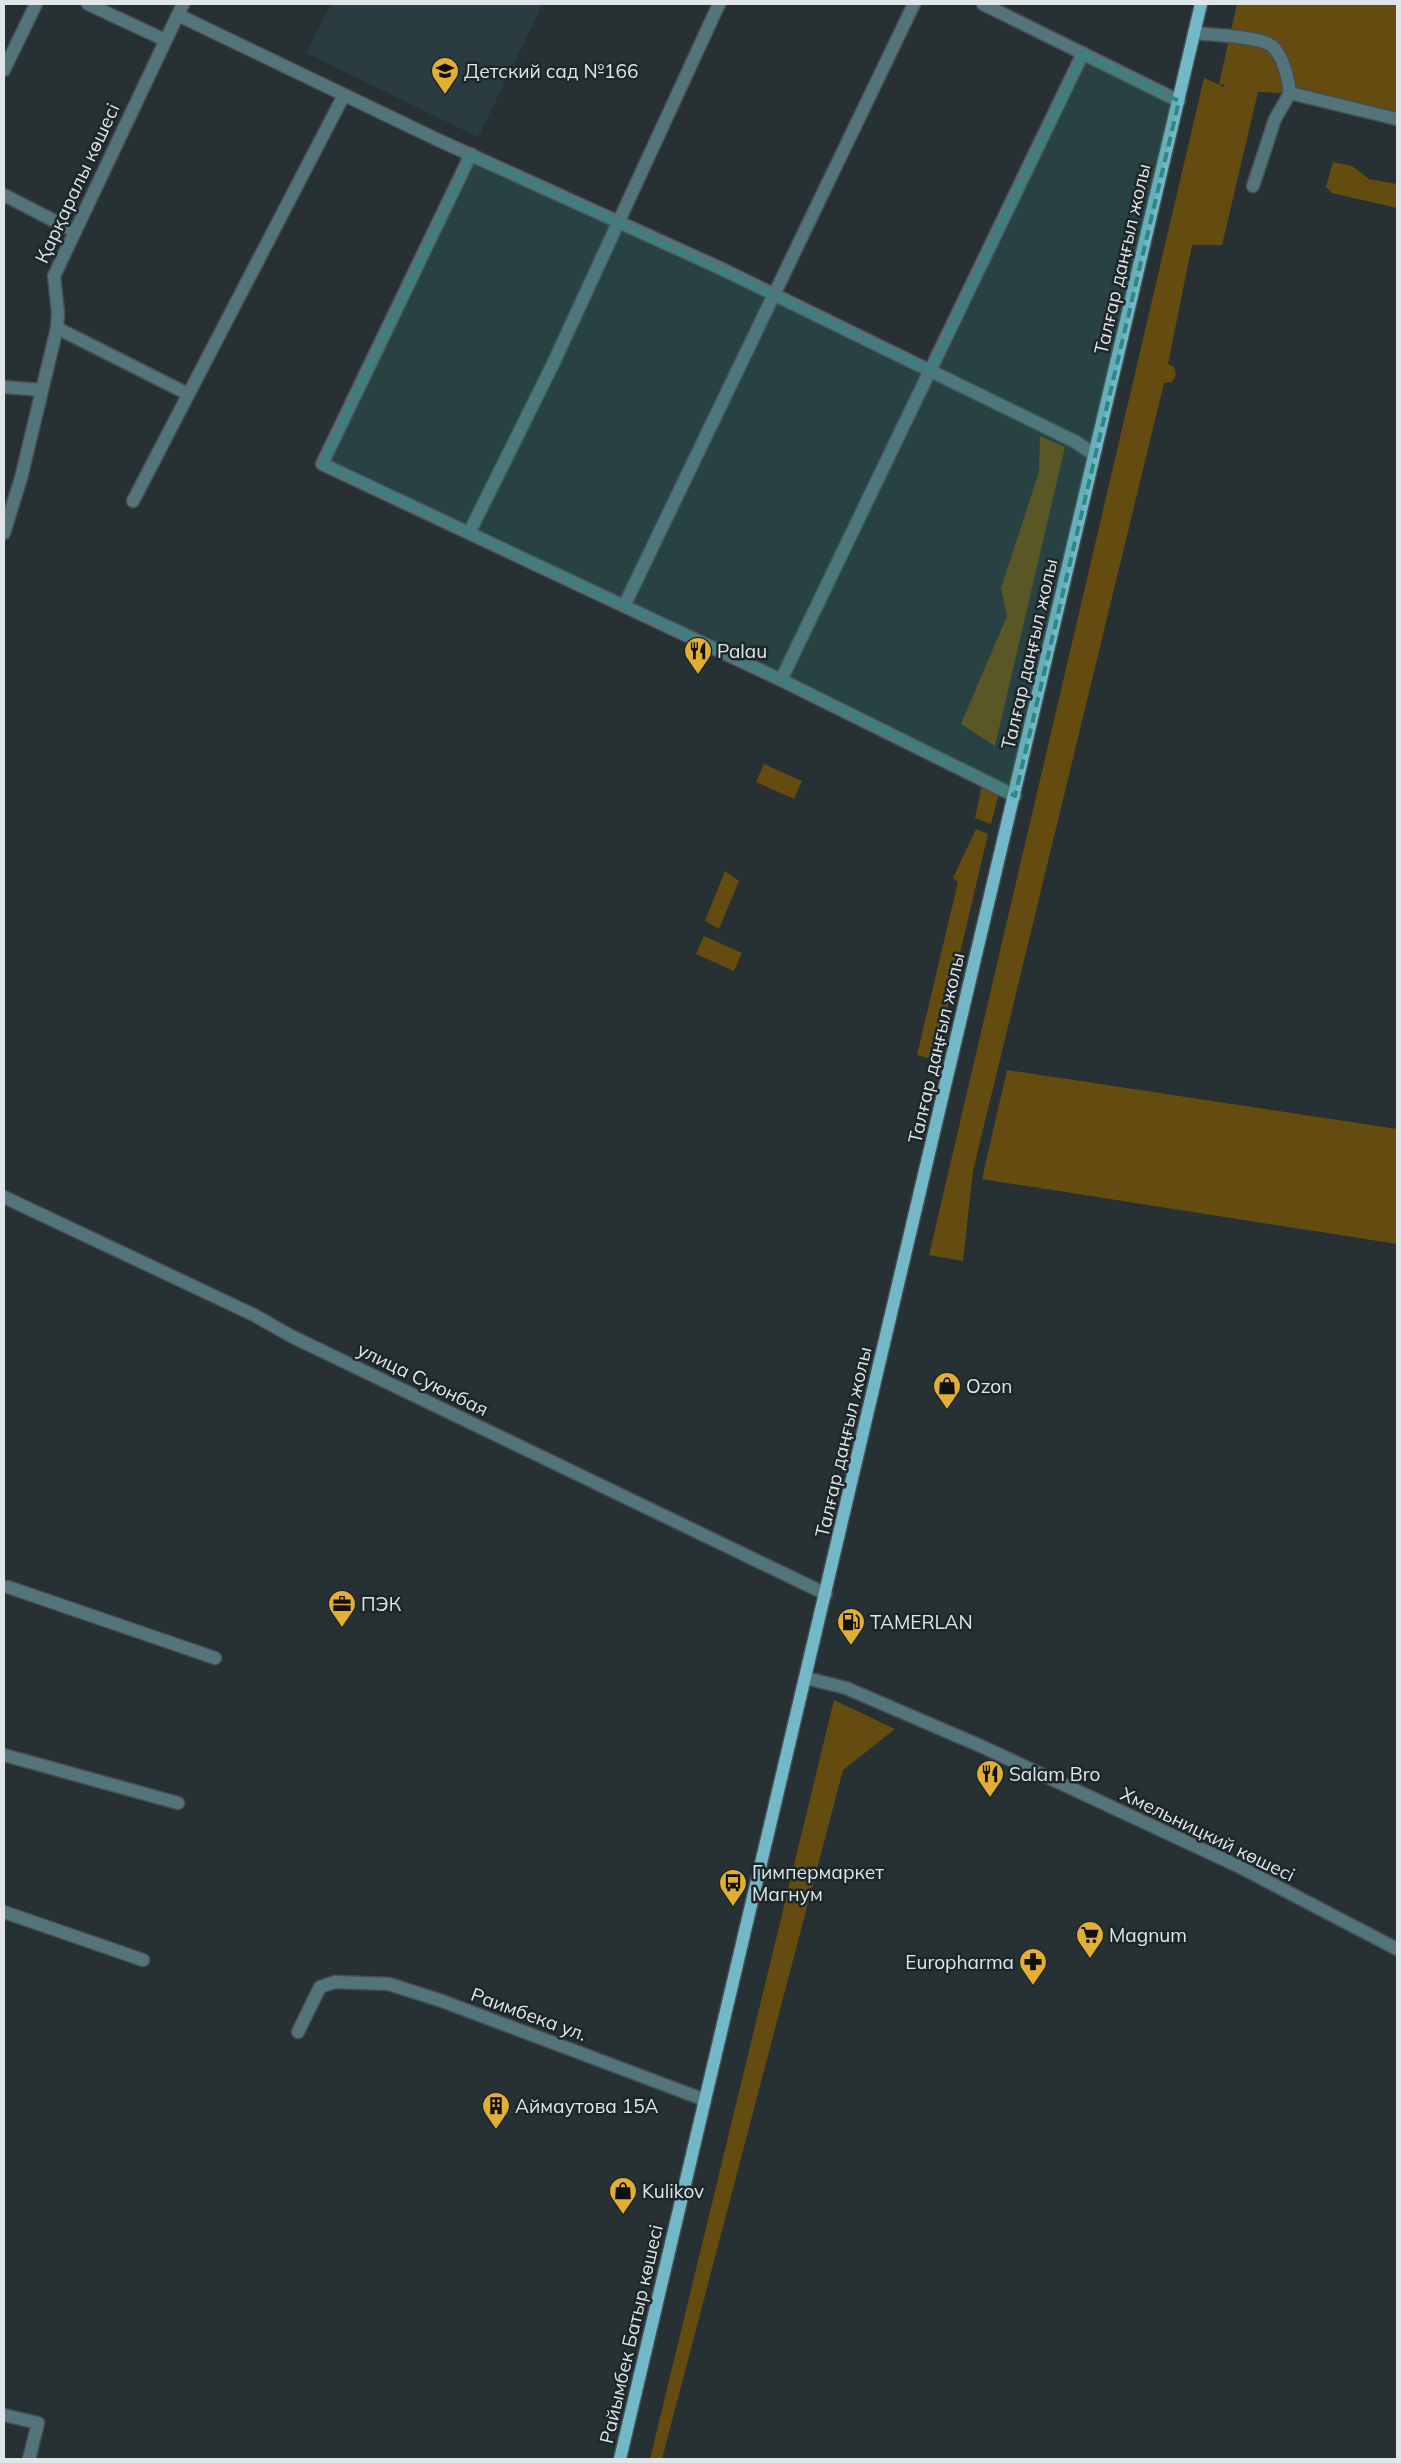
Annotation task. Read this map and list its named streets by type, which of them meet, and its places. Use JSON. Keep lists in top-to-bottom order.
{
  "streets": {
    "main road": ["Талғар даңғыл жолы", "Райымбек Батыр көшесі"],
    "street": [
      "Қарқаралы көшесі",
      "улица Суюнбая",
      "Хмельницкий көшесі",
      "Раимбека ул."
    ]
  },
  "crossings": [
    ["Талғар даңғыл жолы", "улица Суюнбая"],
    ["Талғар даңғыл жолы", "Хмельницкий көшесі"],
    ["Талғар даңғыл жолы", "Раимбека ул."],
    ["Талғар даңғыл жолы", "Райымбек Батыр көшесі"],
    ["Раимбека ул.", "Райымбек Батыр көшесі"]
  ],
  "places": {
    "school or university": ["Детский сад №166"],
    "restaurant": ["Palau", "Salam Bro"],
    "shop": ["Ozon", "Kulikov"],
    "office": ["ПЭК"],
    "fuel station": ["TAMERLAN"],
    "bus stop": ["Гимпермаркет Магнум"],
    "supermarket": ["Magnum"],
    "pharmacy": ["Europharma"],
    "building": ["Аймаутова 15А"]
  }
}
